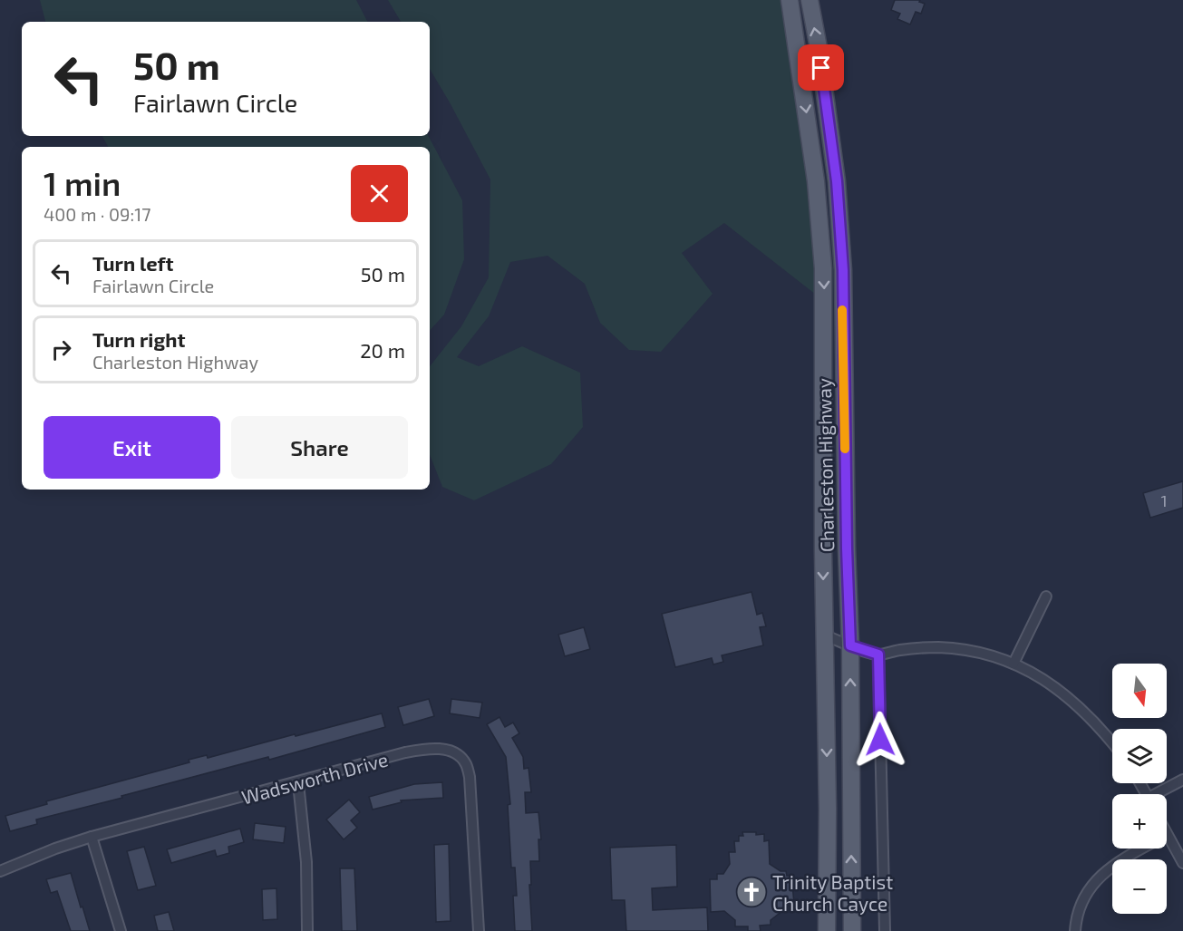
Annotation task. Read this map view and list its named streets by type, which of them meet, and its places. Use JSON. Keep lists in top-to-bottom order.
{
  "streets": {
    "main road": ["Charleston Highway"],
    "street": ["Wadsworth Drive"]
  },
  "places": {
    "church": ["Trinity Baptist Church Cayce"]
  },
  "house_numbers": ["1"],
  "north": "bottom",
  "page": {
    "turn": ["50 m", "Fairlawn Circle"],
    "heading": ["1 min", "400 m · 09:17"],
    "list": [
      {
        "name": "Turn left",
        "note": "Fairlawn Circle",
        "value": "50 m"
      },
      {
        "name": "Turn right",
        "note": "Charleston Highway",
        "value": "20 m"
      }
    ],
    "buttons": ["Exit", "Share"],
    "map_buttons": ["+", "−"]
  }
}
